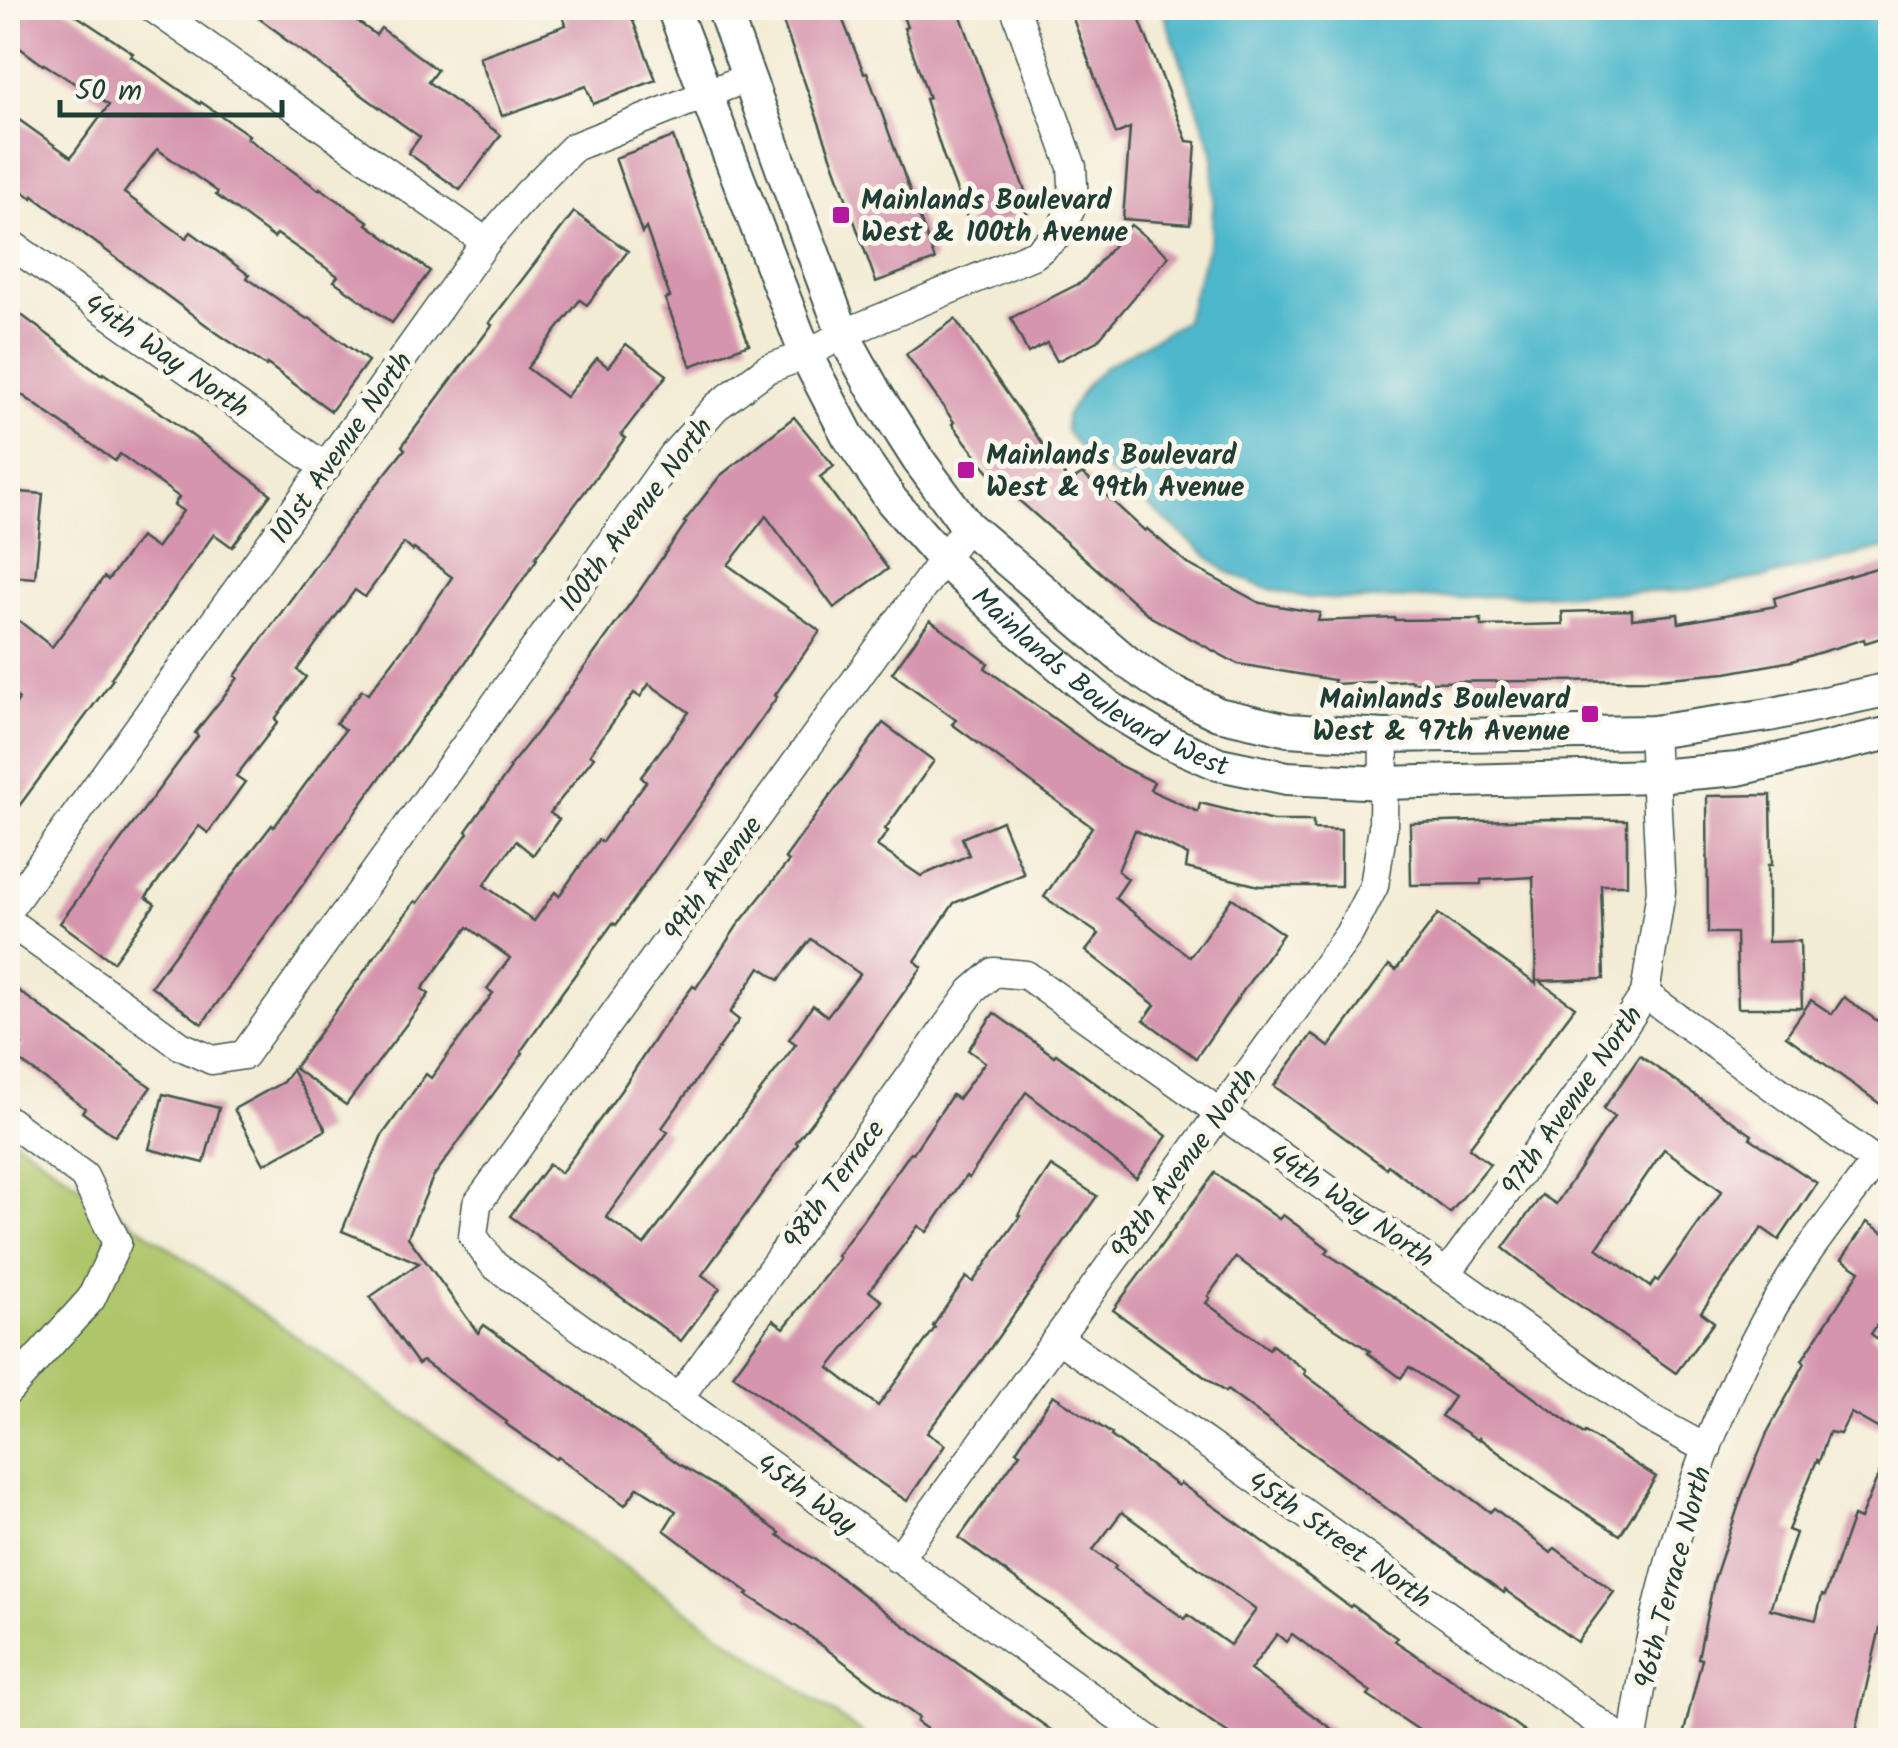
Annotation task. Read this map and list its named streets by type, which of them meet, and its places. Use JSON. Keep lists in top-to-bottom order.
{
  "streets": {
    "street": [
      "44th Way North",
      "101st Avenue North",
      "100th Avenue North",
      "Mainlands Boulevard West",
      "99th Avenue",
      "97th Avenue North",
      "98th Avenue North",
      "98th Terrace",
      "45th Way",
      "45th Street North",
      "96th Terrace North"
    ]
  },
  "crossings": [
    ["44th Way North", "101st Avenue North"],
    ["44th Way North", "97th Avenue North"],
    ["44th Way North", "98th Avenue North"],
    ["44th Way North", "98th Terrace"],
    ["44th Way North", "96th Terrace North"],
    ["101st Avenue North", "Mainlands Boulevard West"],
    ["100th Avenue North", "Mainlands Boulevard West"],
    ["Mainlands Boulevard West", "99th Avenue"],
    ["Mainlands Boulevard West", "97th Avenue North"],
    ["Mainlands Boulevard West", "98th Avenue North"],
    ["99th Avenue", "45th Way"],
    ["98th Avenue North", "45th Way"],
    ["98th Avenue North", "45th Street North"],
    ["98th Terrace", "45th Way"]
  ],
  "places": {
    "transit": ["Mainlands Boulevard West & 100th Avenue", "Mainlands Boulevard West & 99th Avenue", "Mainlands Boulevard West & 97th Avenue"]
  },
  "scale_bar": "50 m"
}
